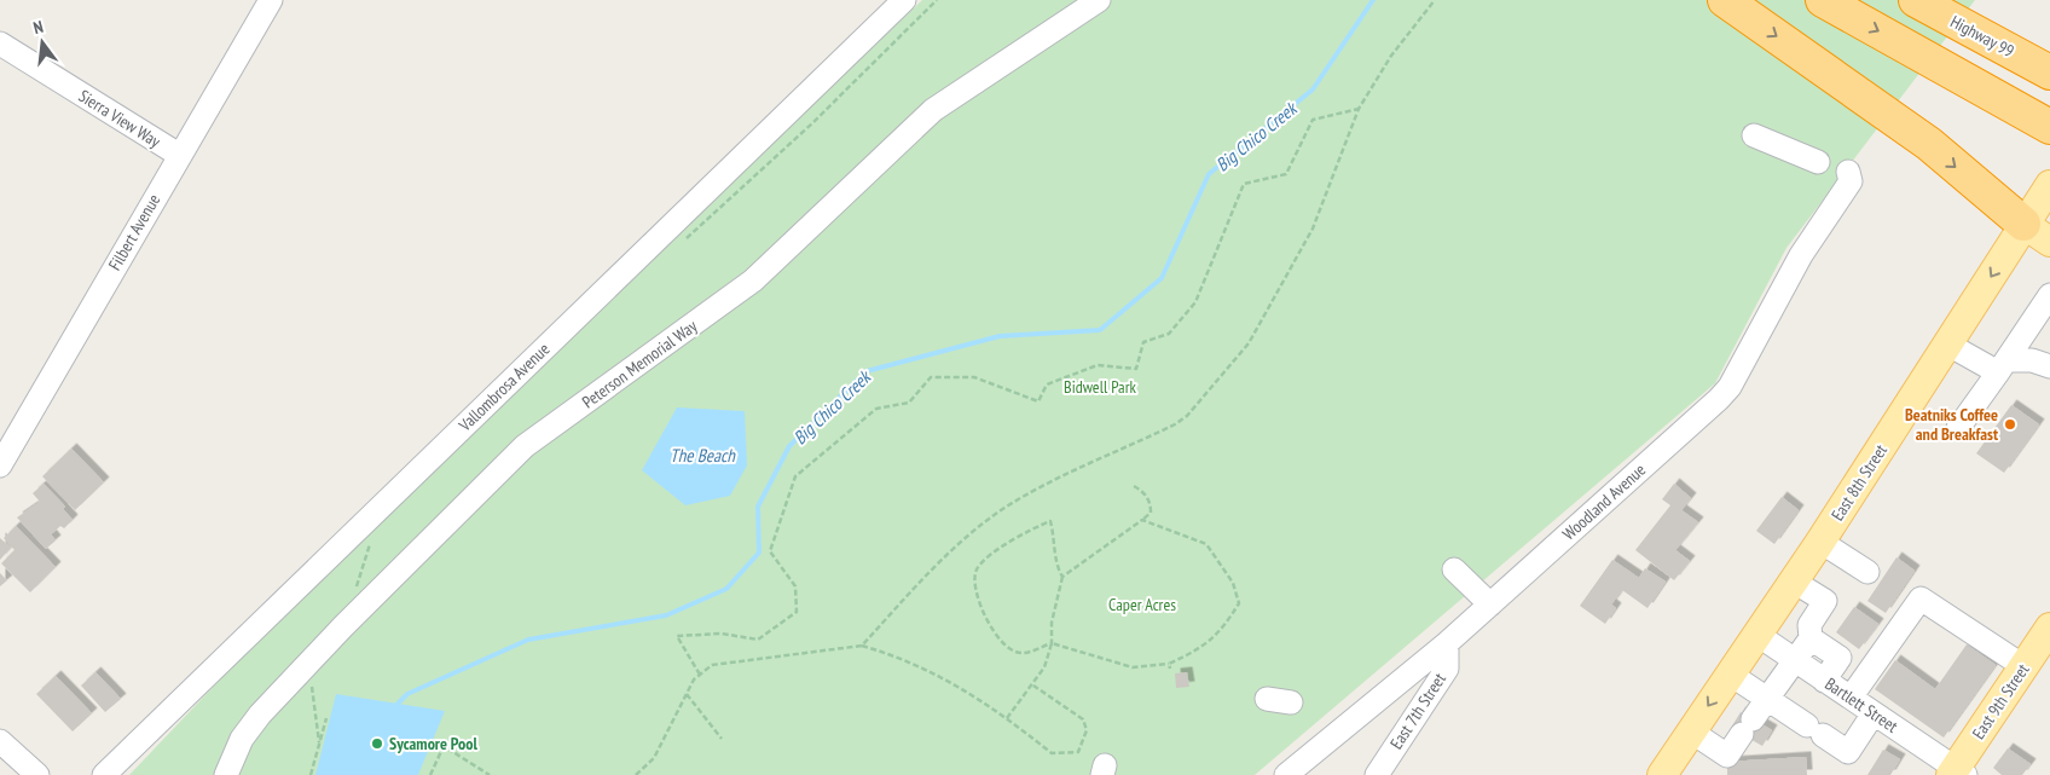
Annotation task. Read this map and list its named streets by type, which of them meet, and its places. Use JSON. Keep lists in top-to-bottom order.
{
  "streets": {
    "highway": ["Highway 99"],
    "main road": ["East 8th Street", "East 9th Street"],
    "street": [
      "Sierra View Way",
      "Filbert Avenue",
      "Peterson Memorial Way",
      "Vallombrosa Avenue",
      "Woodland Avenue",
      "Bartlett Street",
      "East 7th Street"
    ]
  },
  "crossings": [
    ["Sierra View Way", "Filbert Avenue"],
    ["East 8th Street", "Bartlett Street"],
    ["Woodland Avenue", "East 7th Street"],
    ["East 9th Street", "Bartlett Street"]
  ],
  "water": ["Big Chico Creek", "The Beach"],
  "parks": ["Bidwell Park", "Caper Acres"],
  "places": ["Beatniks Coffee and Breakfast", "Sycamore Pool"],
  "north": "top"
}
